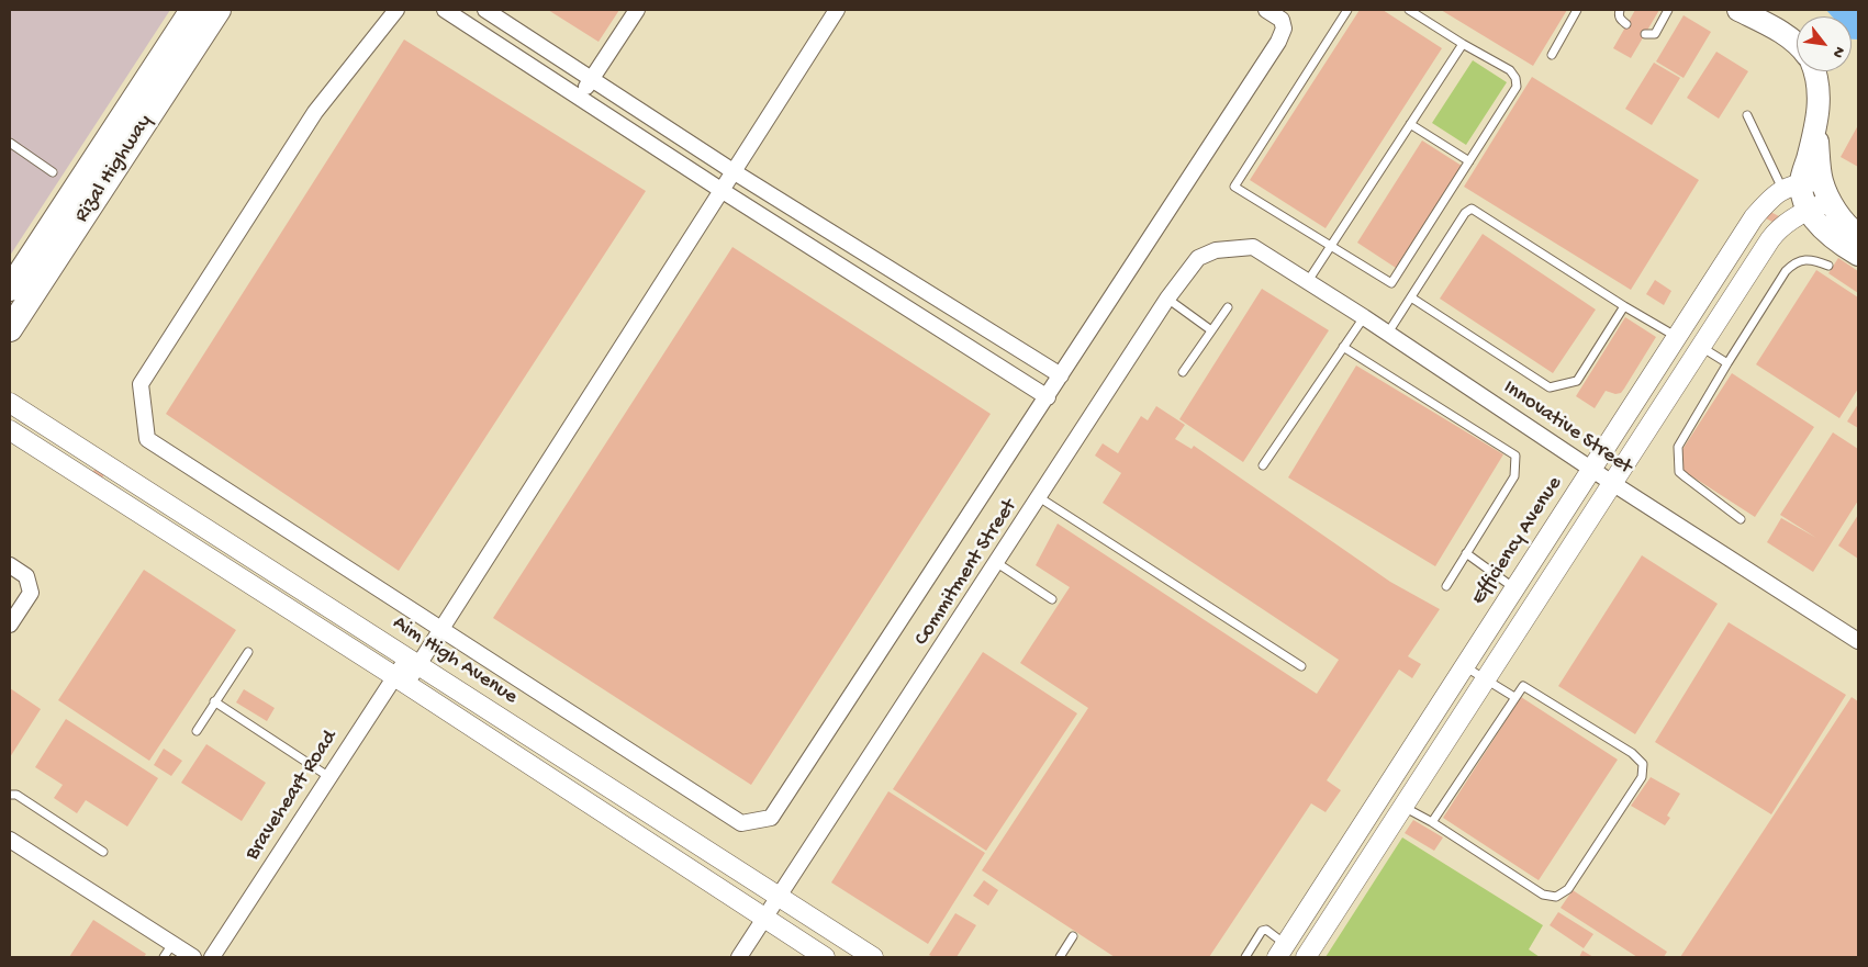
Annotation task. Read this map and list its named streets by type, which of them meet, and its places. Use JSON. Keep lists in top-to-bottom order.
{
  "streets": {
    "main road": ["Rizal Highway"],
    "street": [
      "Innovative Street",
      "Efficiency Avenue",
      "Commitment Street",
      "Aim High Avenue",
      "Braveheart Road"
    ]
  },
  "crossings": [
    ["Innovative Street", "Efficiency Avenue"],
    ["Innovative Street", "Commitment Street"],
    ["Commitment Street", "Aim High Avenue"],
    ["Aim High Avenue", "Braveheart Road"]
  ],
  "north": "bottom right"
}
